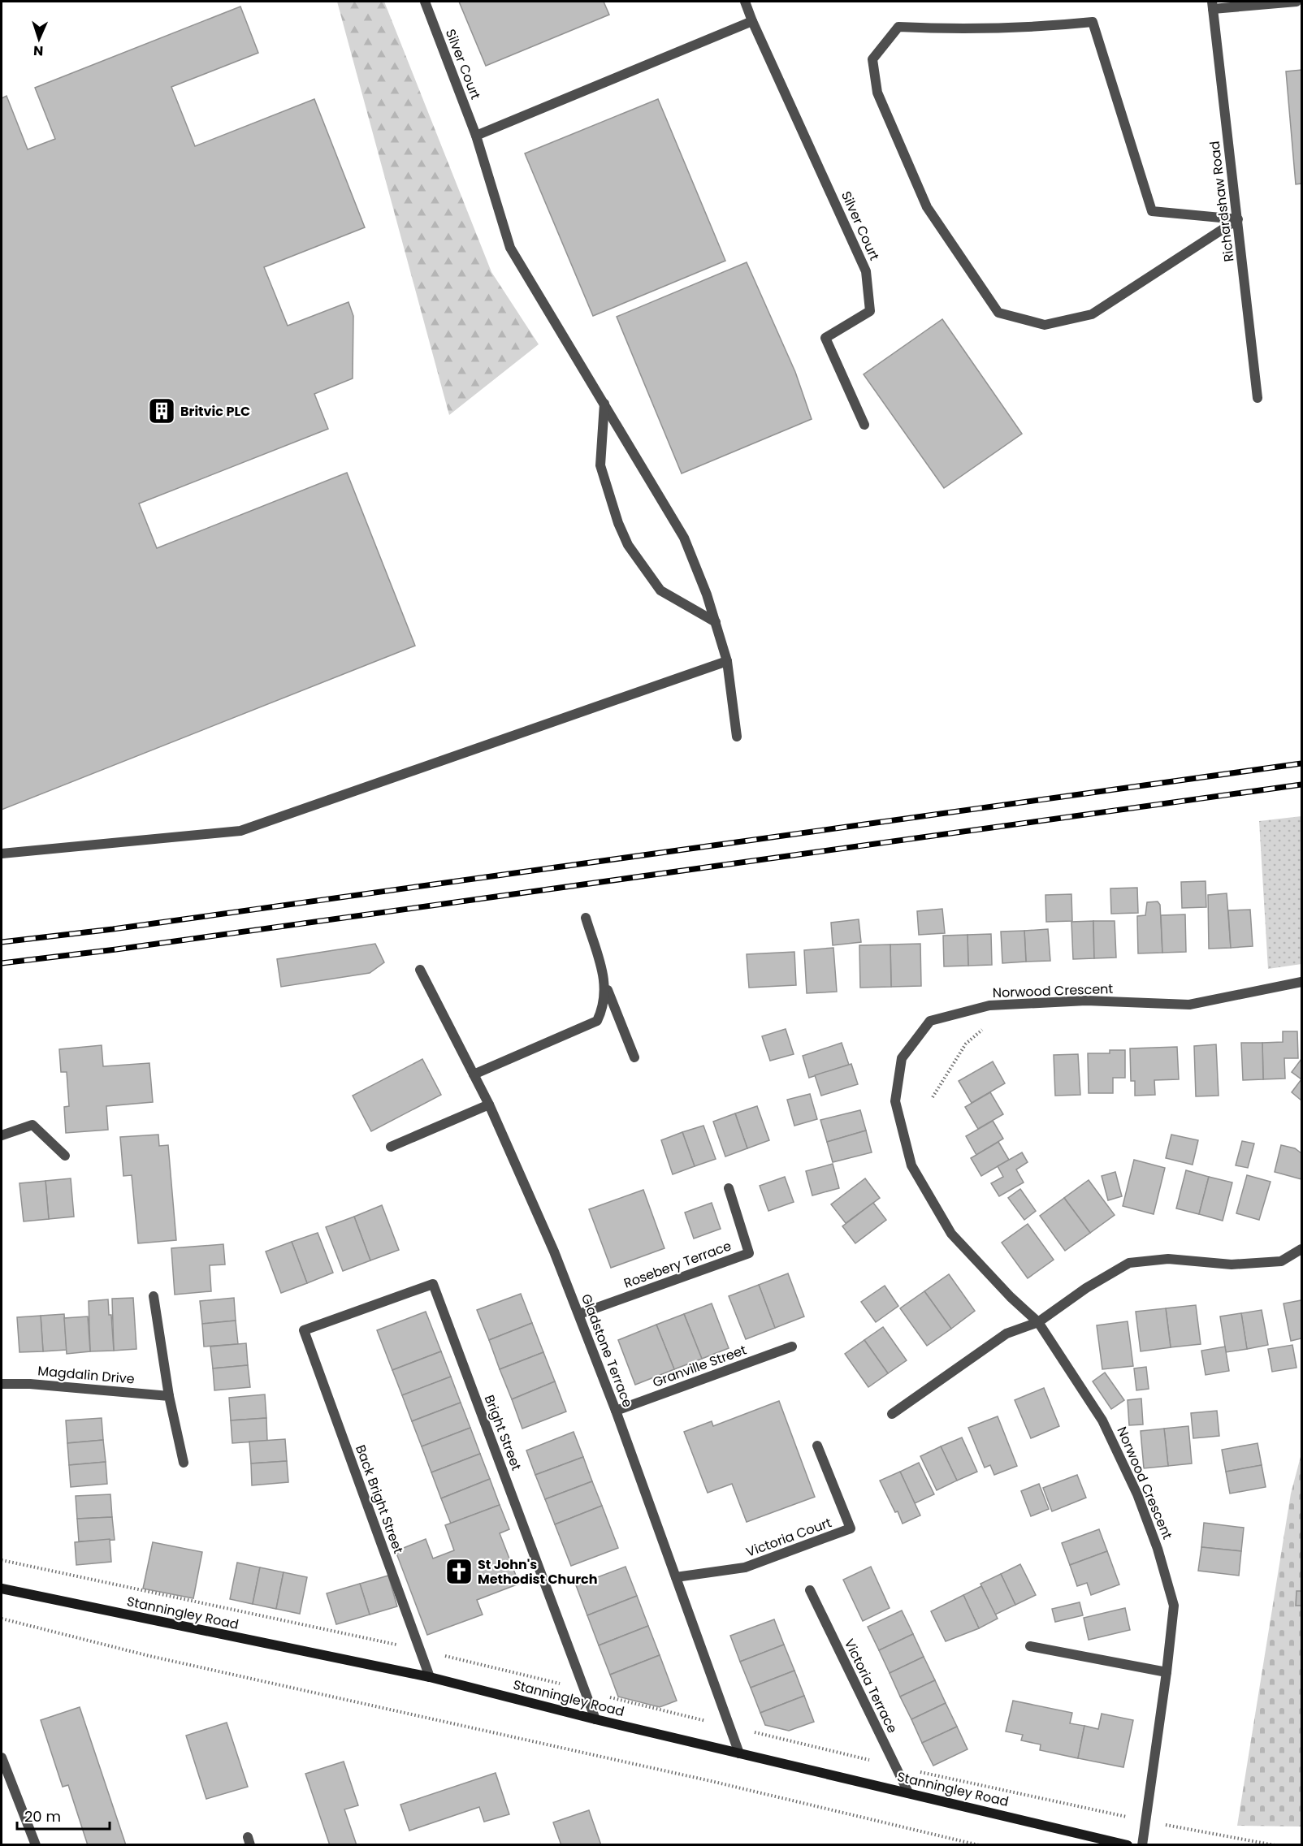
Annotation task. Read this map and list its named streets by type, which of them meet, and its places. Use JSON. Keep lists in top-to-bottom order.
{
  "streets": {
    "main road": ["Stanningley Road"],
    "street": [
      "Silver Court",
      "Richardshaw Road",
      "Norwood Crescent",
      "Rosebery Terrace",
      "Gladstone Terrace",
      "Granville Street",
      "Magdalin Drive",
      "Bright Street",
      "Back Bright Street",
      "Victoria Court",
      "Victoria Terrace"
    ]
  },
  "crossings": [
    ["Rosebery Terrace", "Gladstone Terrace"],
    ["Gladstone Terrace", "Granville Street"],
    ["Gladstone Terrace", "Victoria Court"],
    ["Gladstone Terrace", "Stanningley Road"],
    ["Bright Street", "Back Bright Street"],
    ["Bright Street", "Stanningley Road"],
    ["Back Bright Street", "Stanningley Road"],
    ["Stanningley Road", "Victoria Terrace"]
  ],
  "places": {
    "building": ["Britvic PLC"],
    "church": ["St John's Methodist Church"]
  },
  "scale_bar": "20 m",
  "north": "bottom"
}
